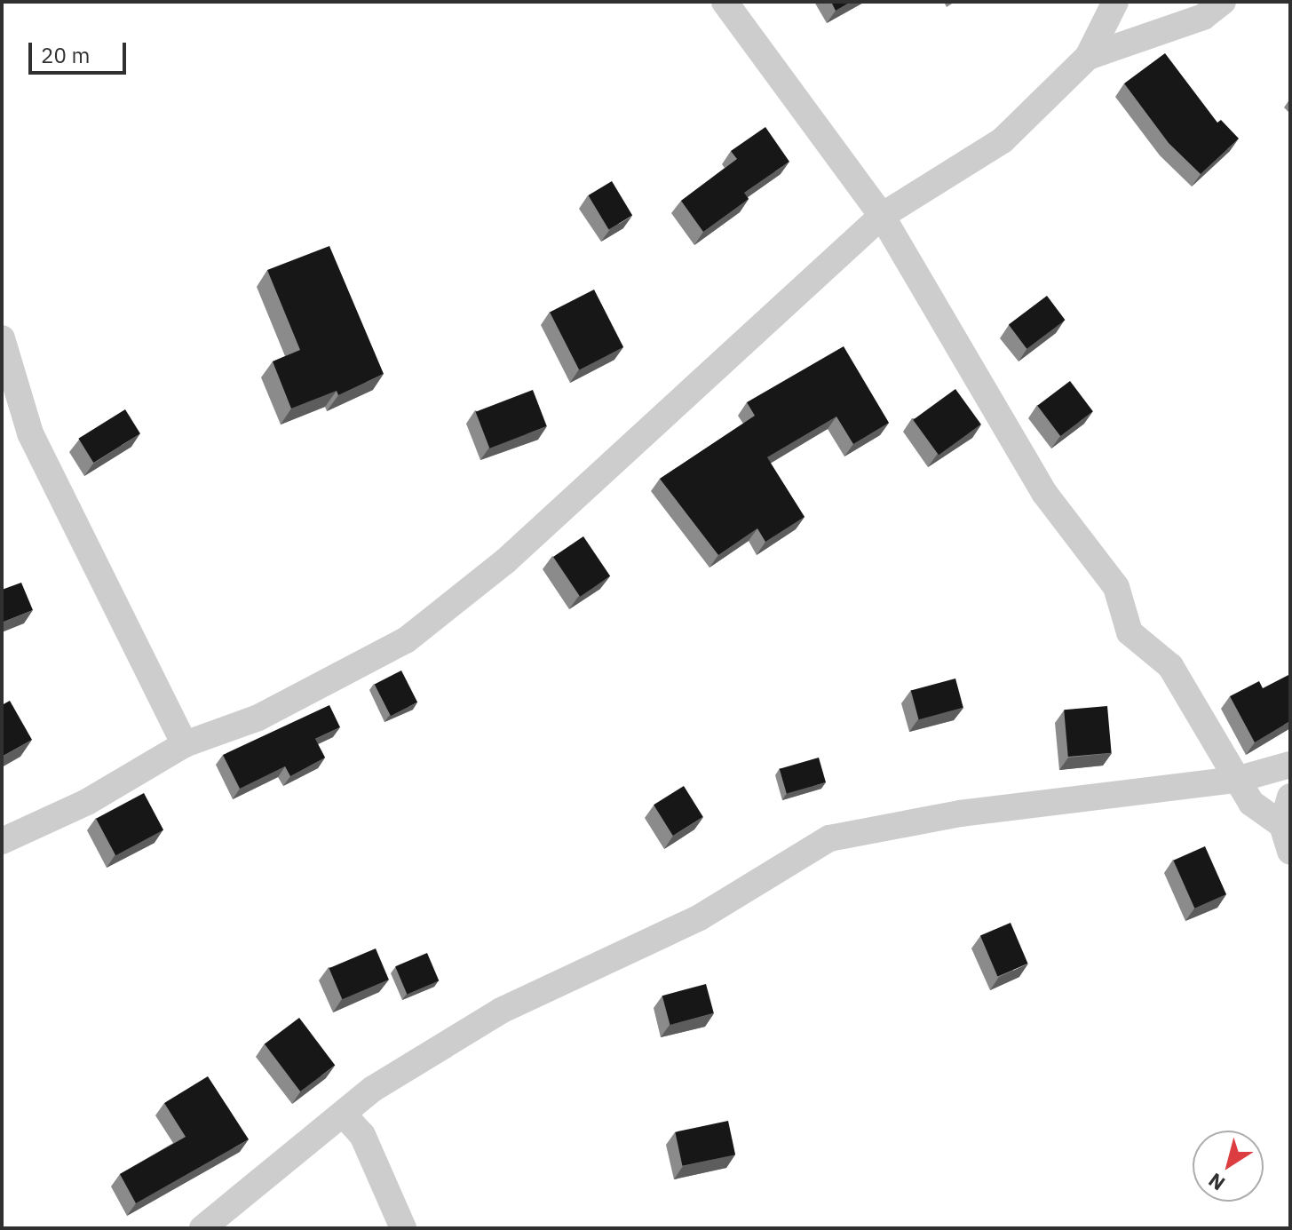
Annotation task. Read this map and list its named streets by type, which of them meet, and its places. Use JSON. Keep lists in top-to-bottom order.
{
  "scale_bar": "20 m",
  "north": "bottom left"
}
